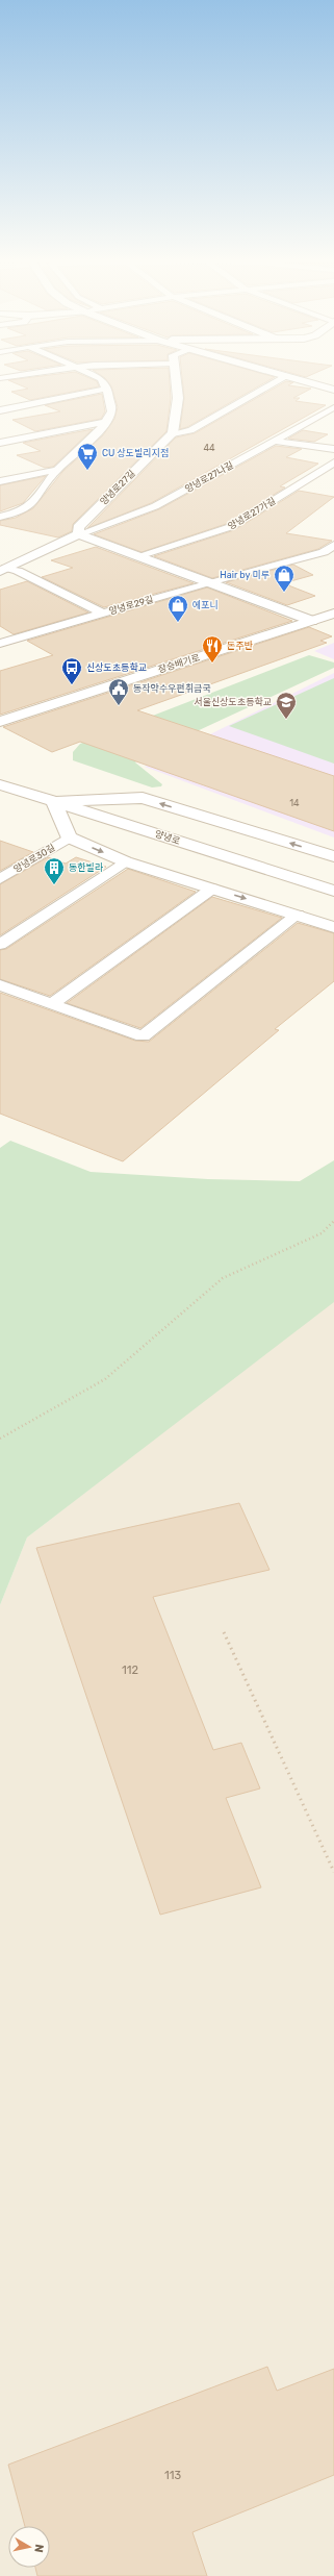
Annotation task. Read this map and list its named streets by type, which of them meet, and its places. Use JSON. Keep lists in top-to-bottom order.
{
  "streets": {
    "street": ["양녕로27길", "장승배기로", "양녕로"],
    "lane": [
      "양녕로27나길",
      "양녕로27가길",
      "양녕로29길",
      "양녕로30길"
    ]
  },
  "crossings": [
    ["양녕로27나길", "양녕로27길"]
  ],
  "places": {
    "supermarket": ["CU 상도빌리지점"],
    "shop": ["Hair by 미루", "에포니"],
    "restaurant": ["돈주반"],
    "bus stop": ["신상도초등학교"],
    "public building": ["동작약수우편취급국"],
    "school or university": ["서울신상도초등학교"],
    "building": ["동한빌라"]
  },
  "house_numbers": [
    "44",
    "14",
    "112",
    "113"
  ],
  "north": "right"
}
